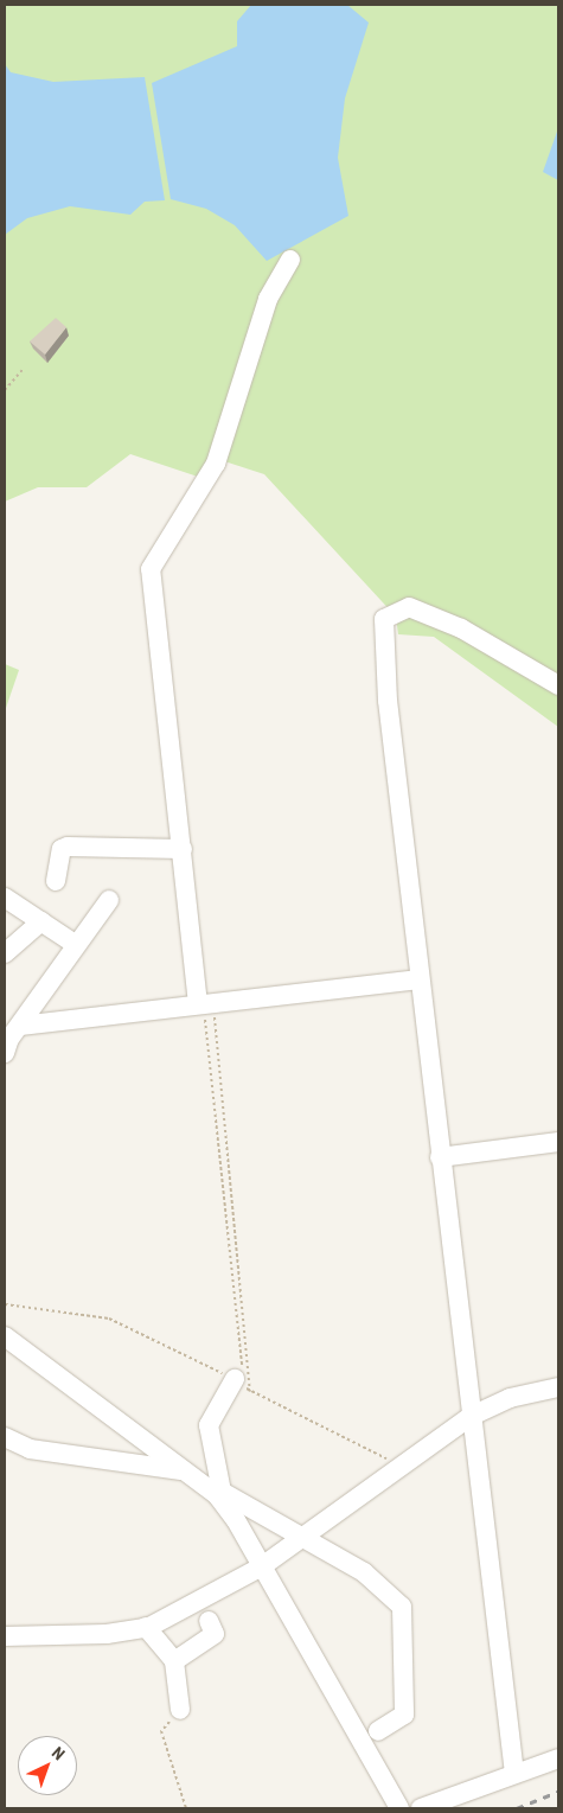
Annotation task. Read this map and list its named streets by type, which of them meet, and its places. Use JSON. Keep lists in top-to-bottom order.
{
  "north": "top right"
}
